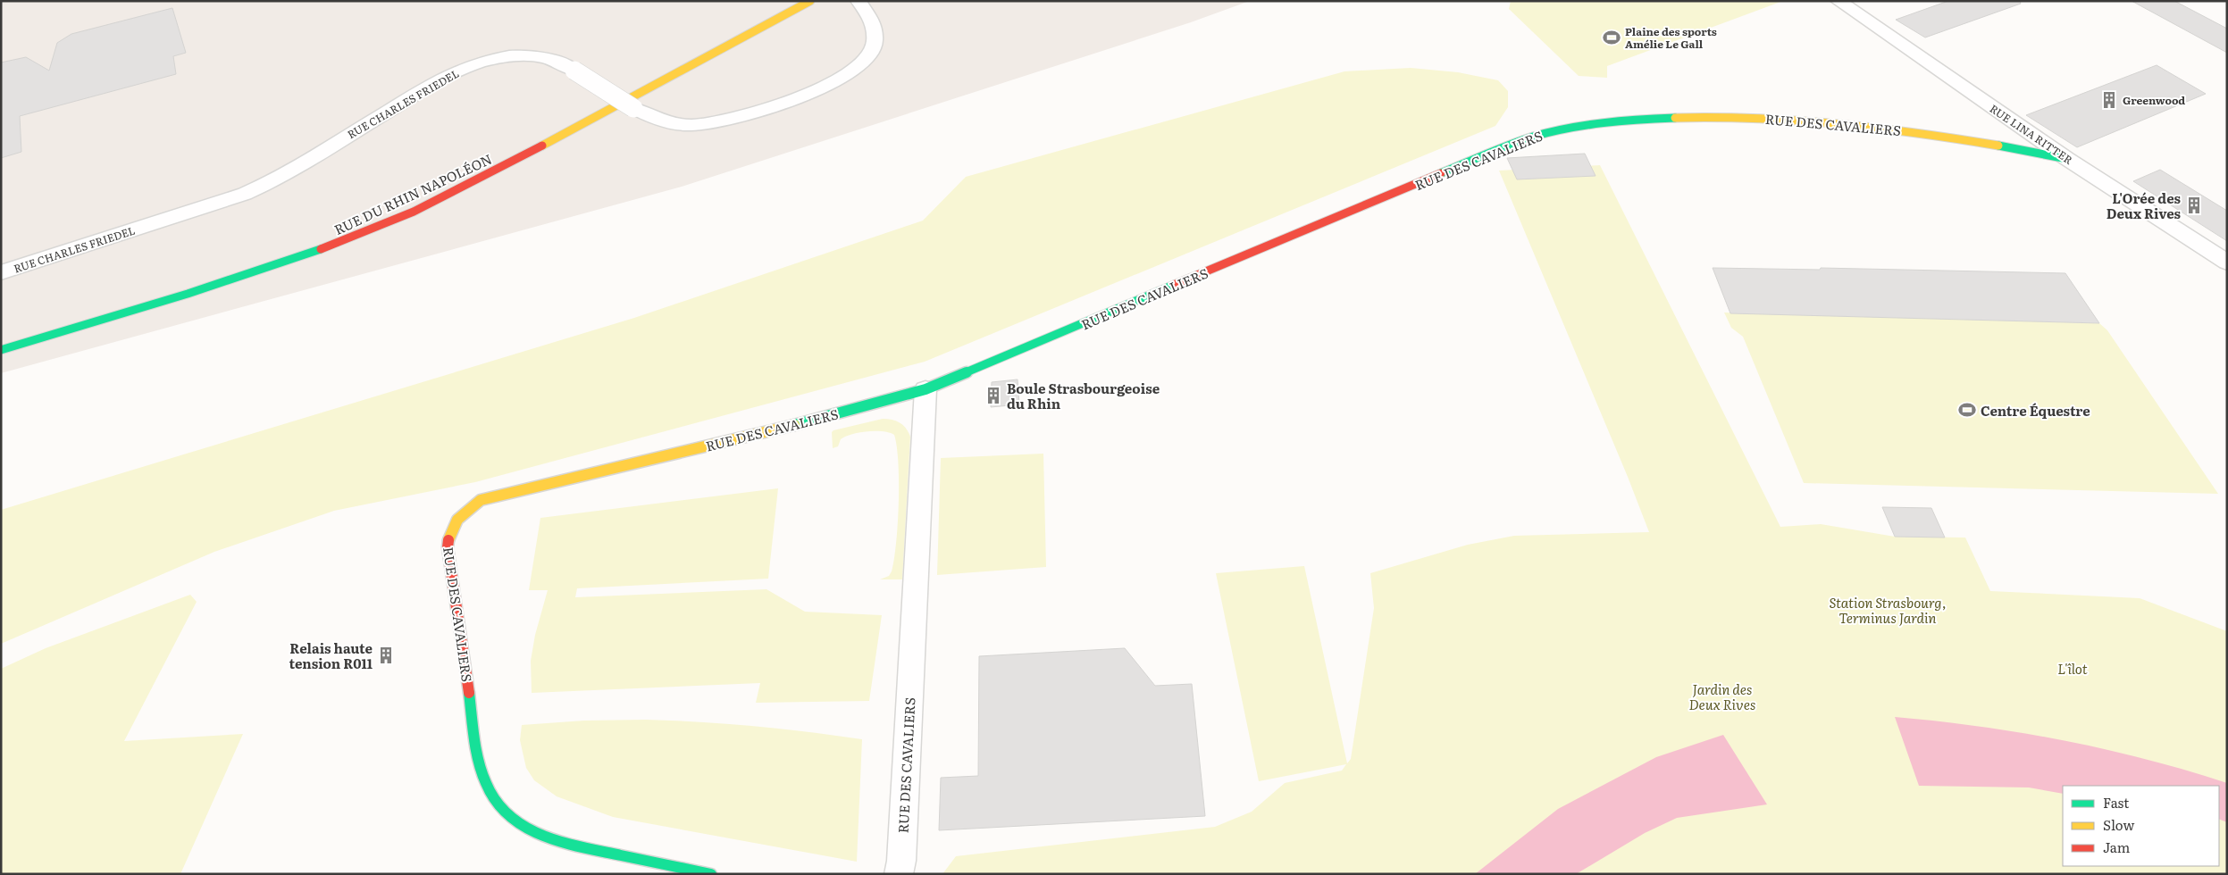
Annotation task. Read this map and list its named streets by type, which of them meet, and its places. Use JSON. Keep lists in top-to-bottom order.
{
  "streets": {
    "street": [
      "RUE CHARLES FRIEDEL",
      "RUE DES CAVALIERS",
      "RUE LINA RITTER",
      "RUE DU RHIN NAPOLÉON"
    ]
  },
  "crossings": [
    ["RUE DES CAVALIERS", "RUE LINA RITTER"]
  ],
  "parks": ["Station Strasbourg, Terminus Jardin", "L'îlot", "Jardin des Deux Rives"],
  "places": {
    "sports": ["Plaine des sports Amélie Le Gall", "Centre Équestre"],
    "building": [
      "Greenwood",
      "L'Orée des Deux Rives",
      "Boule Strasbourgeoise du Rhin",
      "Relais haute tension R011"
    ]
  },
  "legend": ["Fast", "Slow", "Jam"]
}
